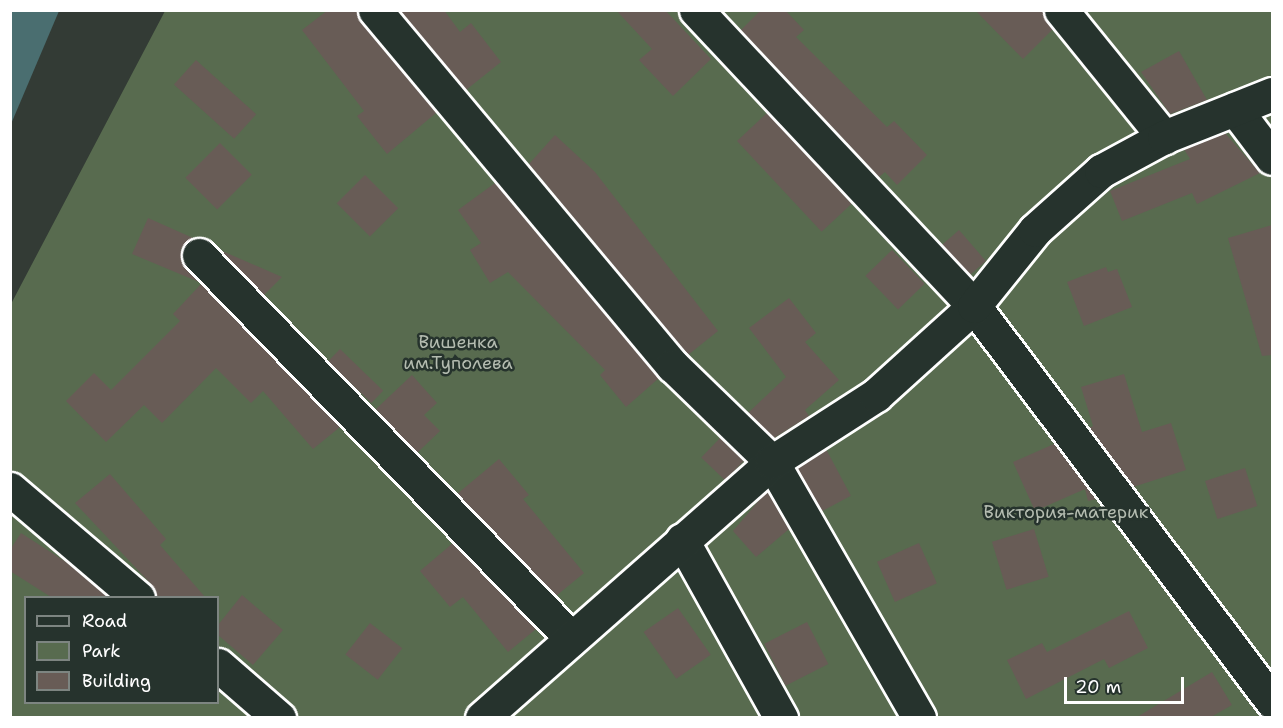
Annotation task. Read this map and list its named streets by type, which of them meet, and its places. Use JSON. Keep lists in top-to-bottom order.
{
  "parks": ["Вишенка им.Туполева", "Виктория-материк"],
  "legend": ["Road", "Park", "Building"],
  "scale_bar": "20 m"
}
